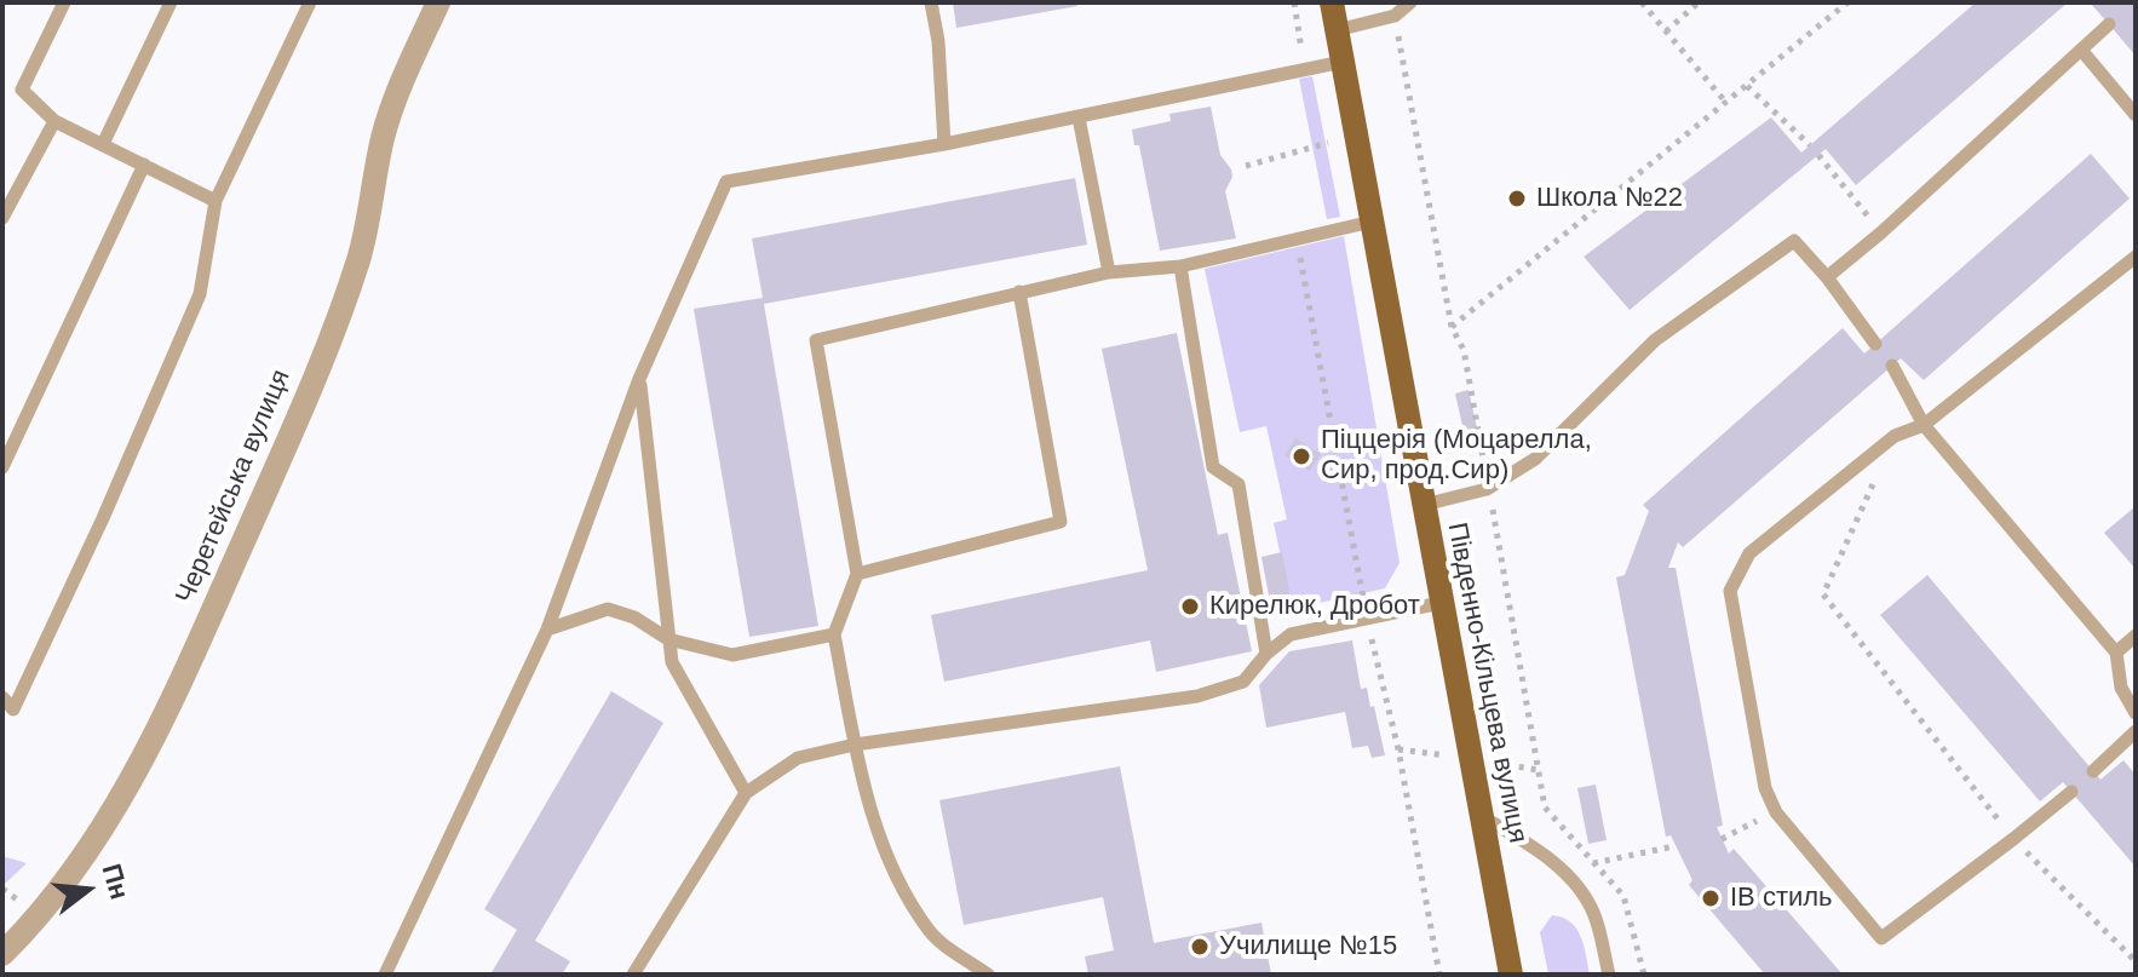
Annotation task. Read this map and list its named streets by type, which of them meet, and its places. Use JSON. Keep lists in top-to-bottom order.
{
  "streets": {
    "main road": ["Південно-Кільцева вулиця"],
    "street": ["Черетейська вулиця"]
  },
  "places": [
    "Школа №22",
    "Піццерія (Моцарелла, Сир, прод.Сир)",
    "Кирелюк, Дробот",
    "ІВ стиль",
    "Училище №15"
  ],
  "north": "right"
}
